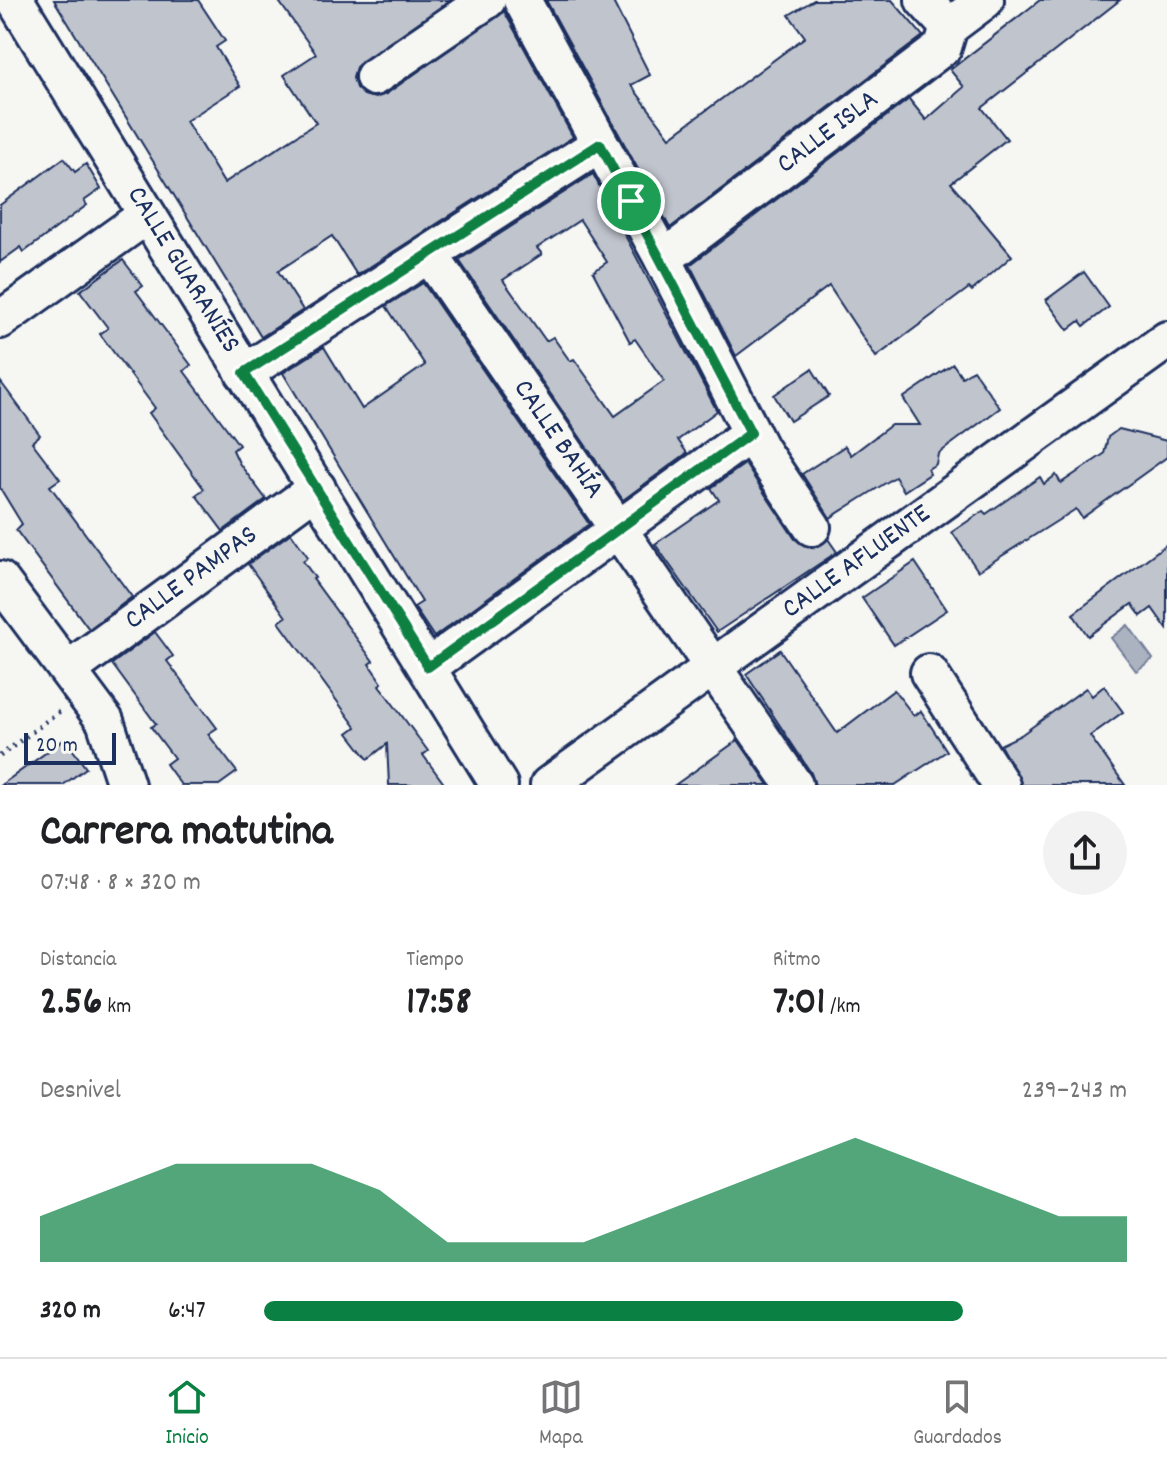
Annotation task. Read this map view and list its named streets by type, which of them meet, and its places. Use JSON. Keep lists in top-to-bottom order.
{
  "streets": {
    "street": [
      "CALLE ISLA",
      "CALLE GUARANÍES",
      "CALLE BAHÍA",
      "CALLE AFLUENTE",
      "CALLE PAMPAS"
    ]
  },
  "crossings": [
    ["CALLE GUARANÍES", "CALLE PAMPAS"],
    ["CALLE BAHÍA", "CALLE AFLUENTE"]
  ],
  "scale_bar": "20 m",
  "page": {
    "scale": "20 m",
    "heading": ["Carrera matutina", "07:48 · 8 × 320 m"],
    "stats": [
      ["Distancia", "2.56 km"],
      ["Tiempo", "17:58"],
      ["Ritmo", "7:01 /km"]
    ],
    "chart": ["Desnivel", "239–243 m"],
    "list": [
      {
        "name": "320 m",
        "note": "6:47"
      }
    ],
    "tabs": ["Inicio", "Mapa", "Guardados"]
  }
}
